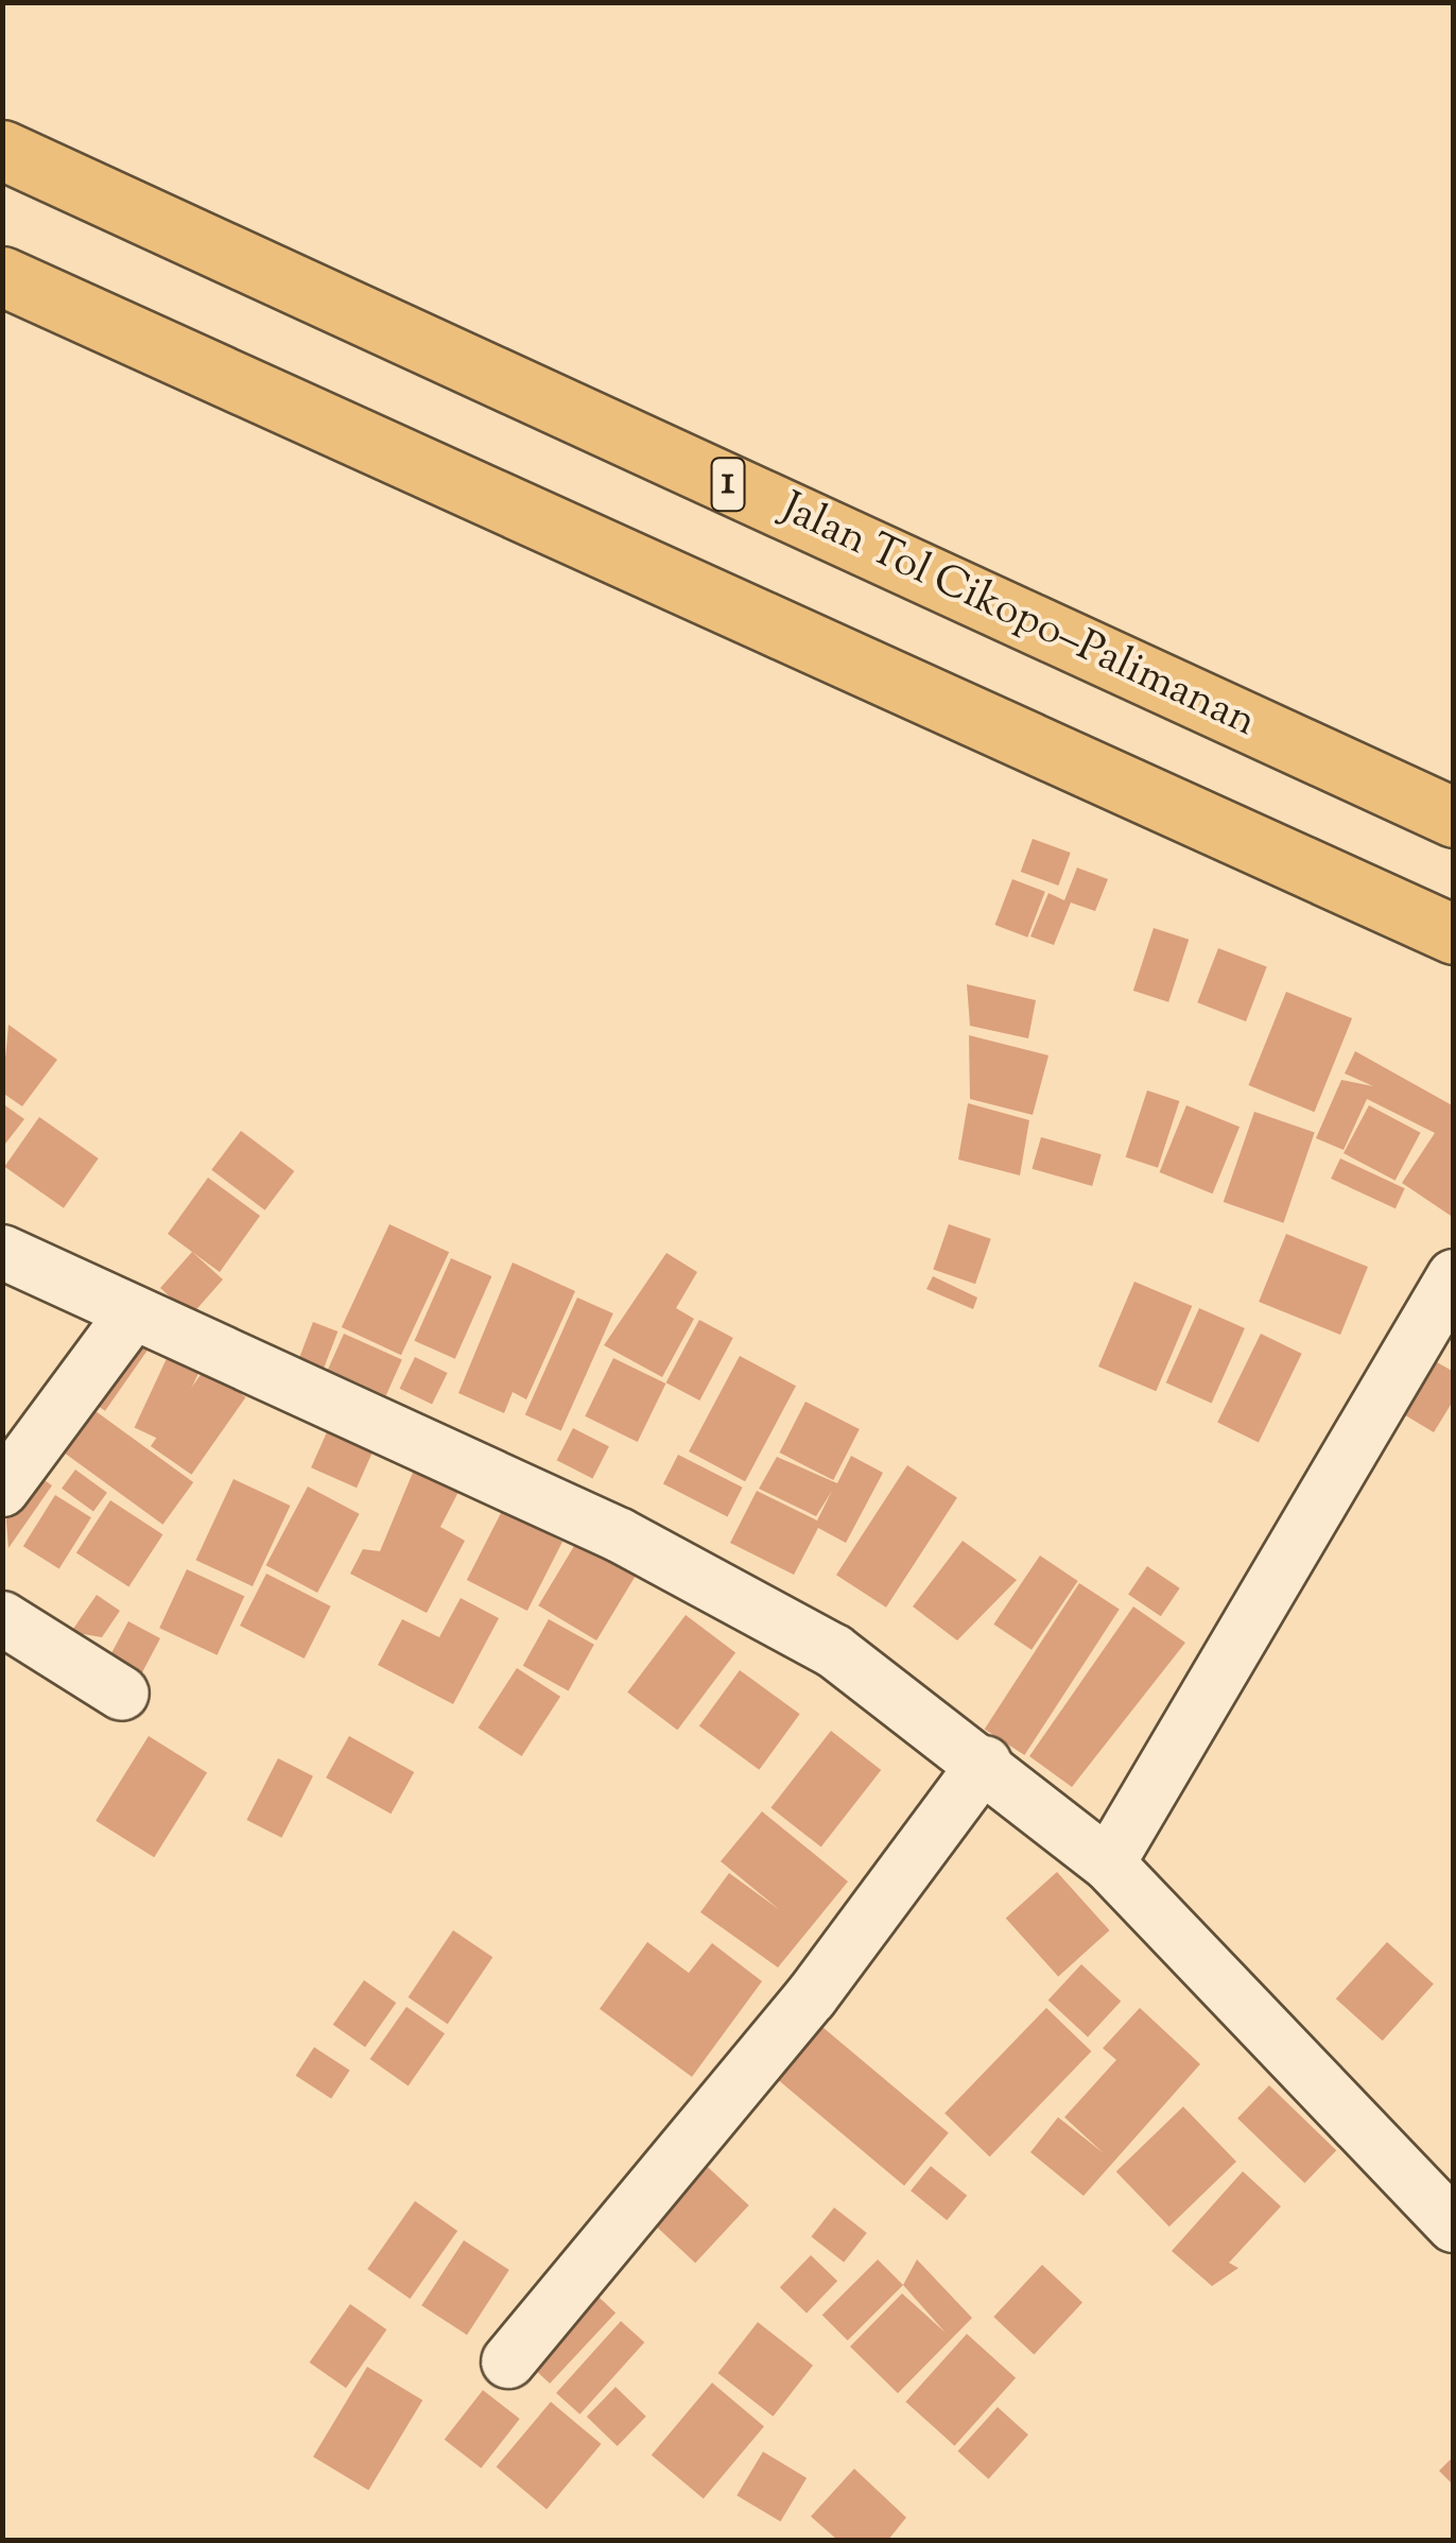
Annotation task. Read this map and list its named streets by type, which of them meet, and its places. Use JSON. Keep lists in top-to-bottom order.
{
  "streets": {
    "highway": ["1", "Jalan Tol Cikopo–Palimanan"]
  }
}
